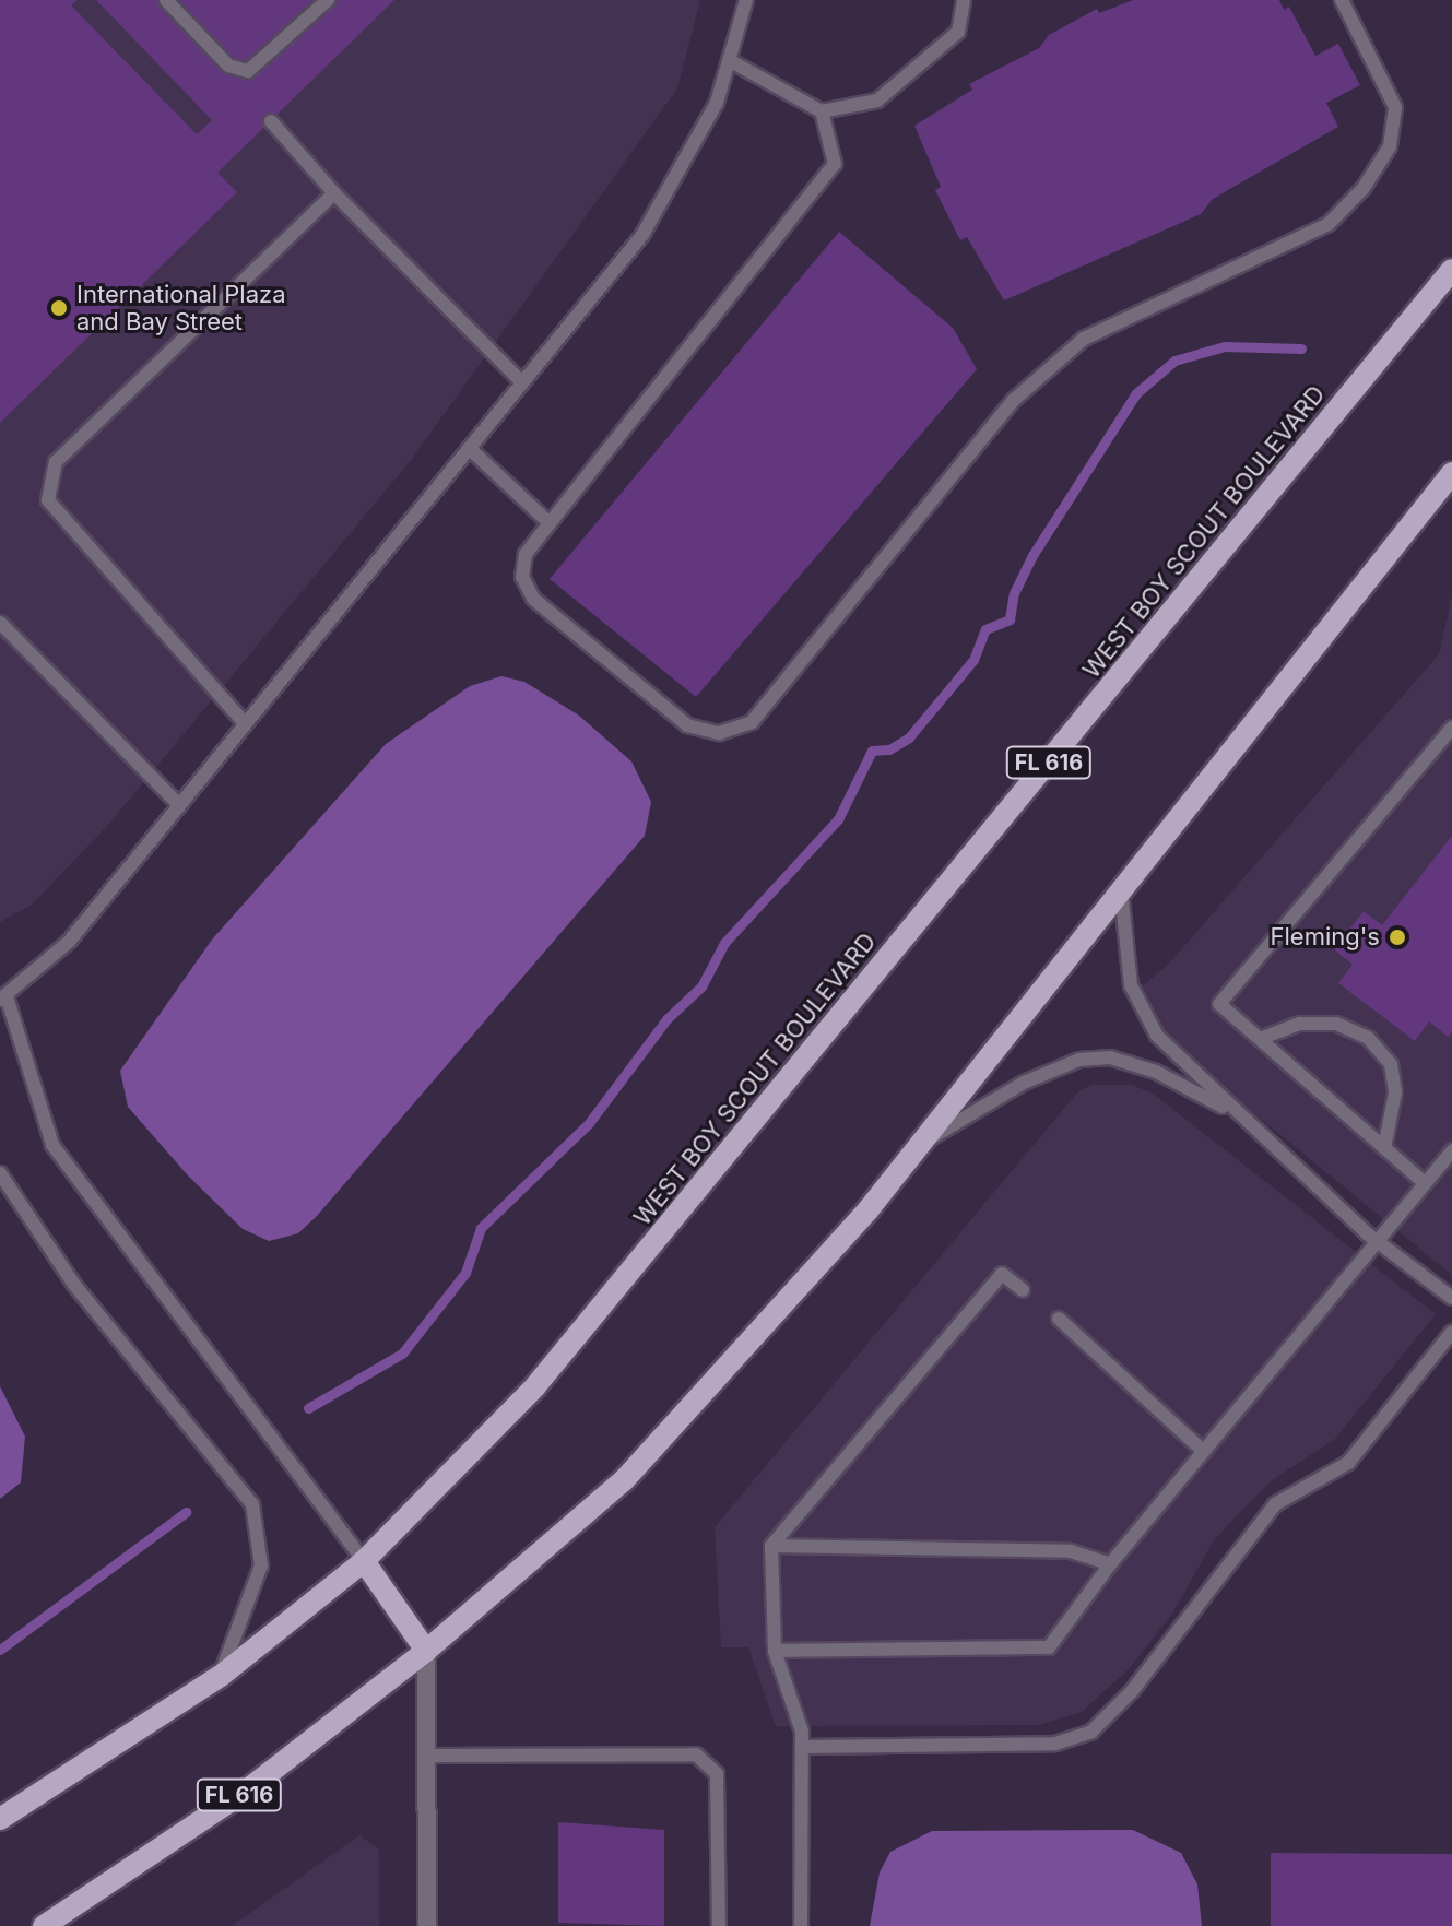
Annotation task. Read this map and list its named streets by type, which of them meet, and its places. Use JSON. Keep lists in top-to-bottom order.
{
  "streets": {
    "main road": ["WEST BOY SCOUT BOULEVARD", "FL 616"]
  },
  "places": ["International Plaza and Bay Street", "Fleming's"]
}
